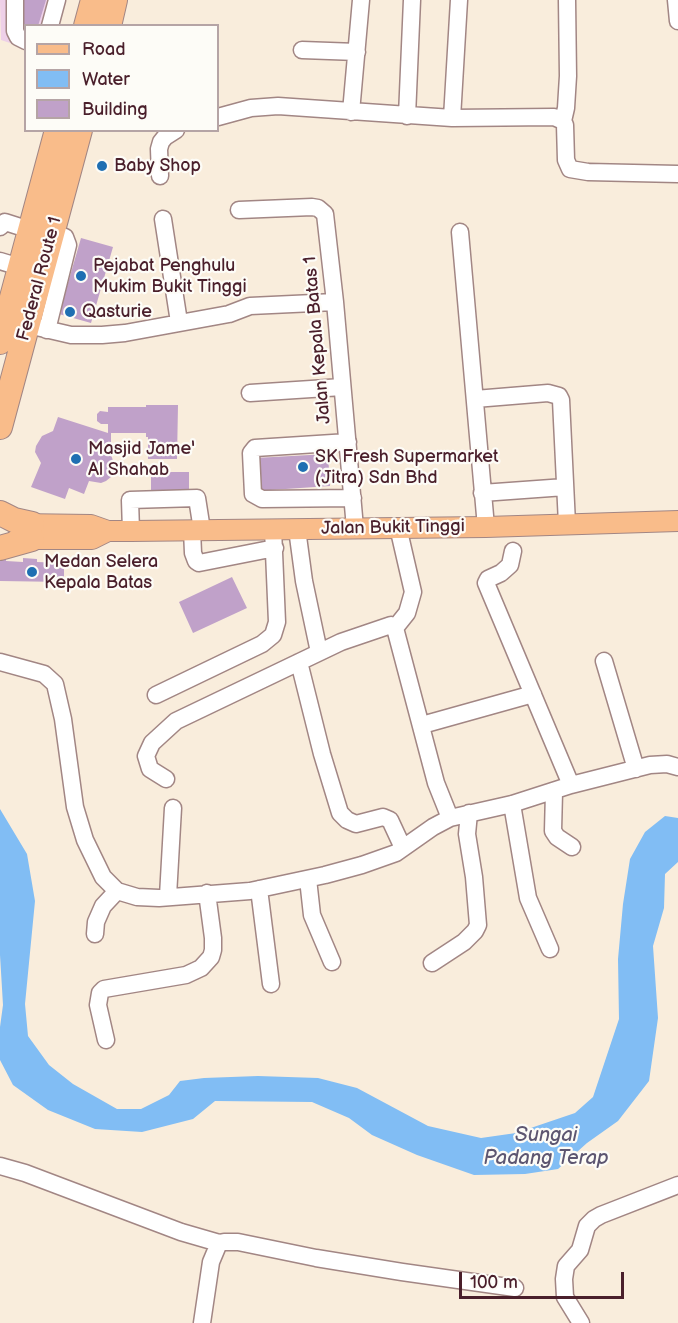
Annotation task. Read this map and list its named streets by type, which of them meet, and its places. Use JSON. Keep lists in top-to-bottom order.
{
  "streets": {
    "highway": ["Federal Route 1"],
    "main road": ["Jalan Bukit Tinggi"],
    "street": ["Jalan Kepala Batas 1"]
  },
  "crossings": [
    ["Jalan Kepala Batas 1", "Jalan Bukit Tinggi"]
  ],
  "water": ["Sungai Padang Terap"],
  "places": [
    "Baby Shop",
    "Pejabat Penghulu Mukim Bukit Tinggi",
    "Qasturie",
    "Masjid Jame' Al Shahab",
    "SK Fresh Supermarket (Jitra) Sdn Bhd",
    "Medan Selera Kepala Batas"
  ],
  "legend": ["Road", "Water", "Building"],
  "scale_bar": "100 m"
}
